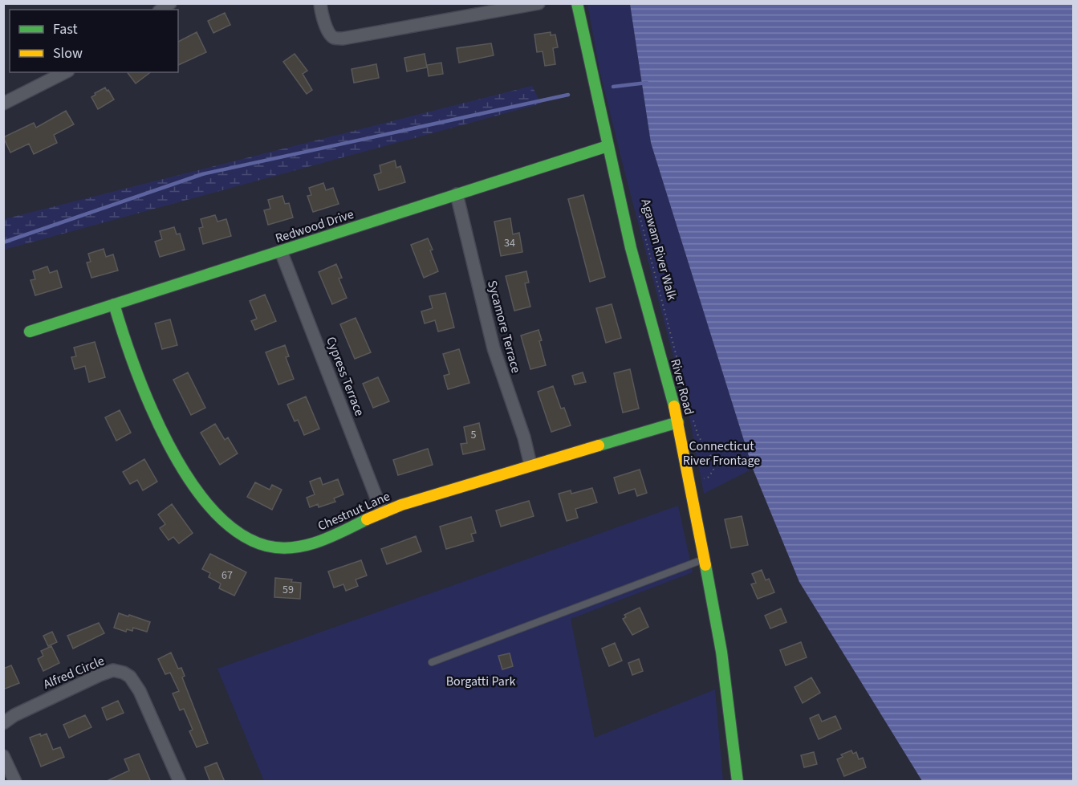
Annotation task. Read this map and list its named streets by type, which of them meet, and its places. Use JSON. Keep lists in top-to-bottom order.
{
  "streets": {
    "street": [
      "Redwood Drive",
      "Sycamore Terrace",
      "Cypress Terrace",
      "River Road",
      "Chestnut Lane",
      "Alfred Circle"
    ],
    "path": ["Agawam River Walk"]
  },
  "crossings": [
    ["Redwood Drive", "Sycamore Terrace"],
    ["Redwood Drive", "Cypress Terrace"],
    ["Redwood Drive", "River Road"],
    ["Redwood Drive", "Chestnut Lane"],
    ["Sycamore Terrace", "Chestnut Lane"],
    ["Cypress Terrace", "Chestnut Lane"],
    ["River Road", "Chestnut Lane"]
  ],
  "parks": ["Connecticut River Frontage", "Borgatti Park"],
  "house_numbers": [
    "34",
    "5",
    "67",
    "59"
  ],
  "legend": ["Fast", "Slow"]
}
